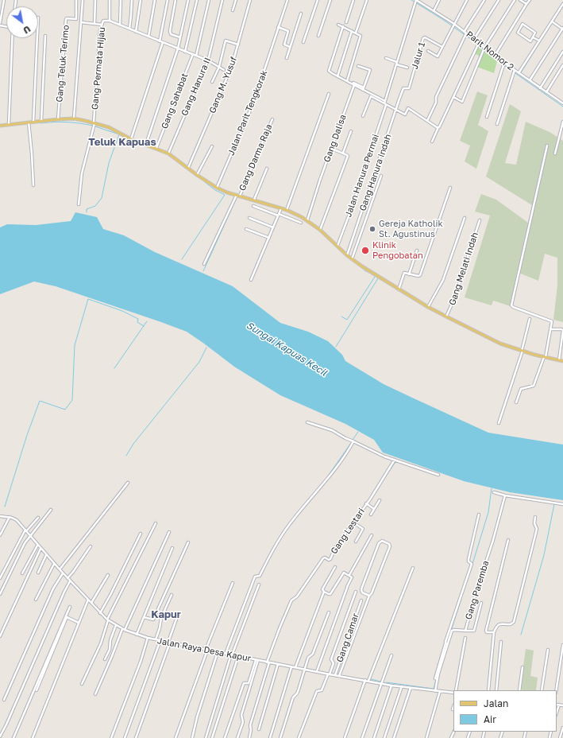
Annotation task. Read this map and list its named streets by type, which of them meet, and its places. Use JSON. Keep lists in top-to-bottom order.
{
  "streets": {
    "street": [
      "Parit Nomor 2",
      "Jalur 1",
      "Gang Teluk Terimo",
      "Gang Permata Hijau",
      "Gang M. Yusuf",
      "Gang Hanura II",
      "Gang Sahabat",
      "Jalan Parit Tengkorak",
      "Gang Dalisa",
      "Gang Darma Raja",
      "Gang Hanura Indah",
      "Jalan Hanura Permai",
      "Gang Melati Indah",
      "Gang Lestari",
      "Gang Paremba",
      "Gang Camar",
      "Jalan Raya Desa Kapur"
    ]
  },
  "crossings": [
    ["Parit Nomor 2", "Jalan Hanura Permai"],
    ["Jalur 1", "Gang Hanura Indah"],
    ["Gang Permata Hijau", "Gang Hanura II"],
    ["Gang Permata Hijau", "Gang Sahabat"],
    ["Gang Lestari", "Jalan Raya Desa Kapur"],
    ["Gang Camar", "Jalan Raya Desa Kapur"]
  ],
  "districts": ["Teluk Kapuas", "Kapur"],
  "water": ["Sungai Kapuas Kecil"],
  "places": ["Gereja Katholik St. Agustinus", "Klinik Pengobatan"],
  "legend": ["Jalan", "Air"],
  "north": "bottom right"
}
